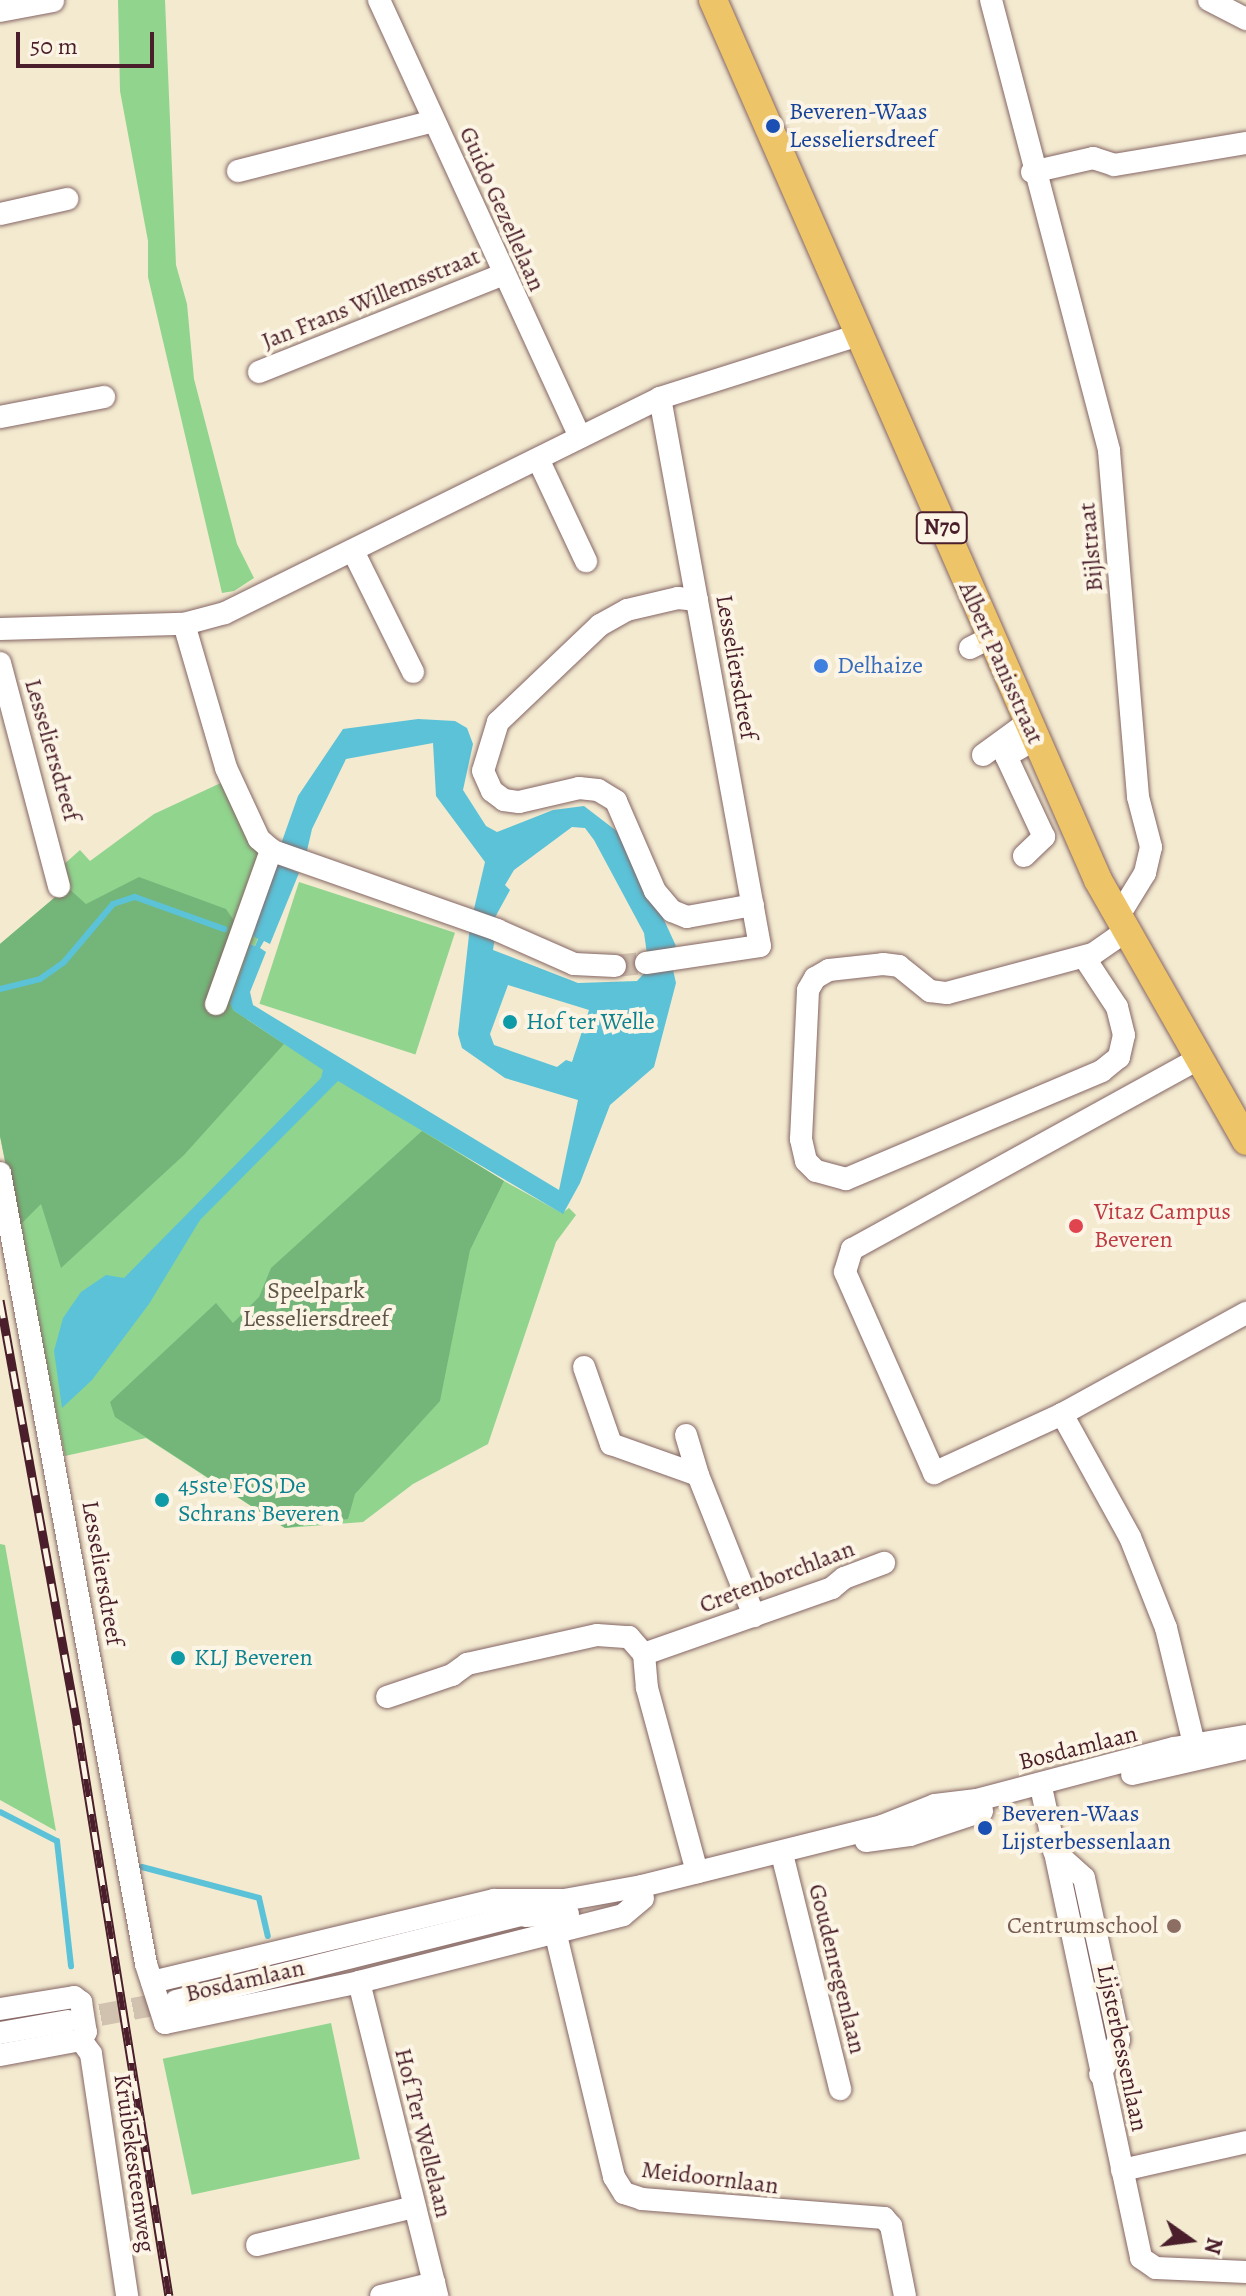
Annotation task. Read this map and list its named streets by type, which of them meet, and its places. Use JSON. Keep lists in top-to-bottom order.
{
  "streets": {
    "main road": ["N70", "Albert Panisstraat"],
    "street": [
      "Guido Gezellelaan",
      "Jan Frans Willemsstraat",
      "Bijlstraat",
      "Lesseliersdreef",
      "Cretenborchlaan",
      "Bosdamlaan",
      "Goudenregenlaan",
      "Lijsterbessenlaan",
      "Hof Ter Wellelaan",
      "Kruibekesteenweg",
      "Meidoornlaan"
    ]
  },
  "crossings": [
    ["Guido Gezellelaan", "Jan Frans Willemsstraat"],
    ["Bijlstraat", "Albert Panisstraat"],
    ["Lesseliersdreef", "Bosdamlaan"],
    ["Bosdamlaan", "Goudenregenlaan"],
    ["Bosdamlaan", "Lijsterbessenlaan"],
    ["Bosdamlaan", "Hof Ter Wellelaan"],
    ["Bosdamlaan", "Meidoornlaan"]
  ],
  "parks": ["Speelpark Lesseliersdreef"],
  "places": [
    "Beveren-Waas Lesseliersdreef",
    "Delhaize",
    "Hof ter Welle",
    "Vitaz Campus Beveren",
    "45ste FOS De Schrans Beveren",
    "KLJ Beveren",
    "Beveren-Waas Lijsterbessenlaan",
    "Centrumschool"
  ],
  "scale_bar": "50 m",
  "north": "right"
}
